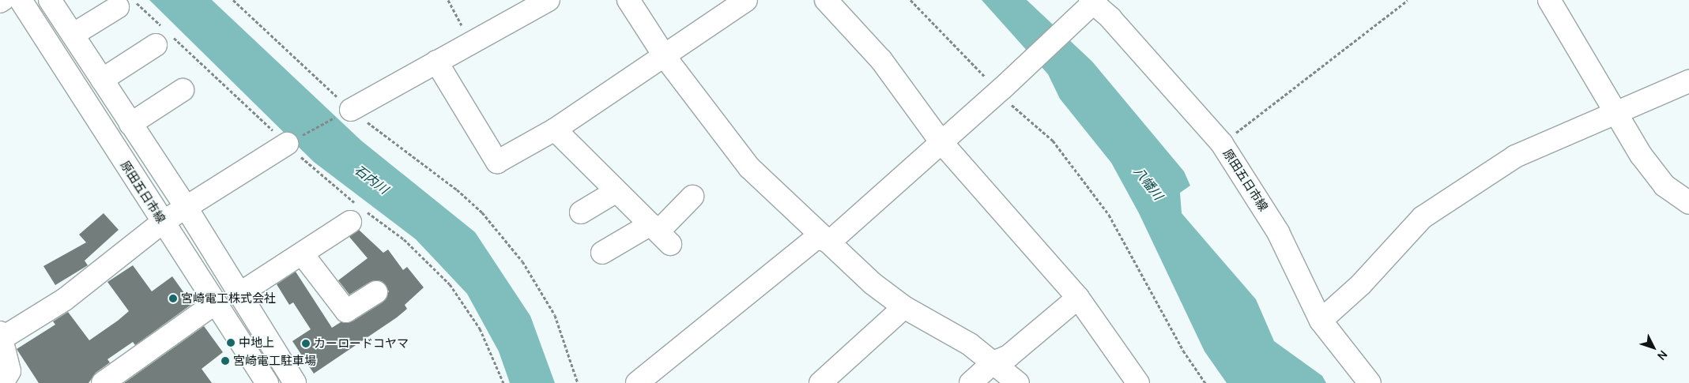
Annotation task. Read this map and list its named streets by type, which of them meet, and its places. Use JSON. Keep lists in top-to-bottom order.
{
  "streets": {
    "street": ["原田五日市線"]
  },
  "water": ["石内川", "八幡川"],
  "places": [
    "宮崎電工株式会社",
    "中地上",
    "カーロードコヤマ",
    "宮崎電工駐車場"
  ],
  "north": "bottom right"
}
